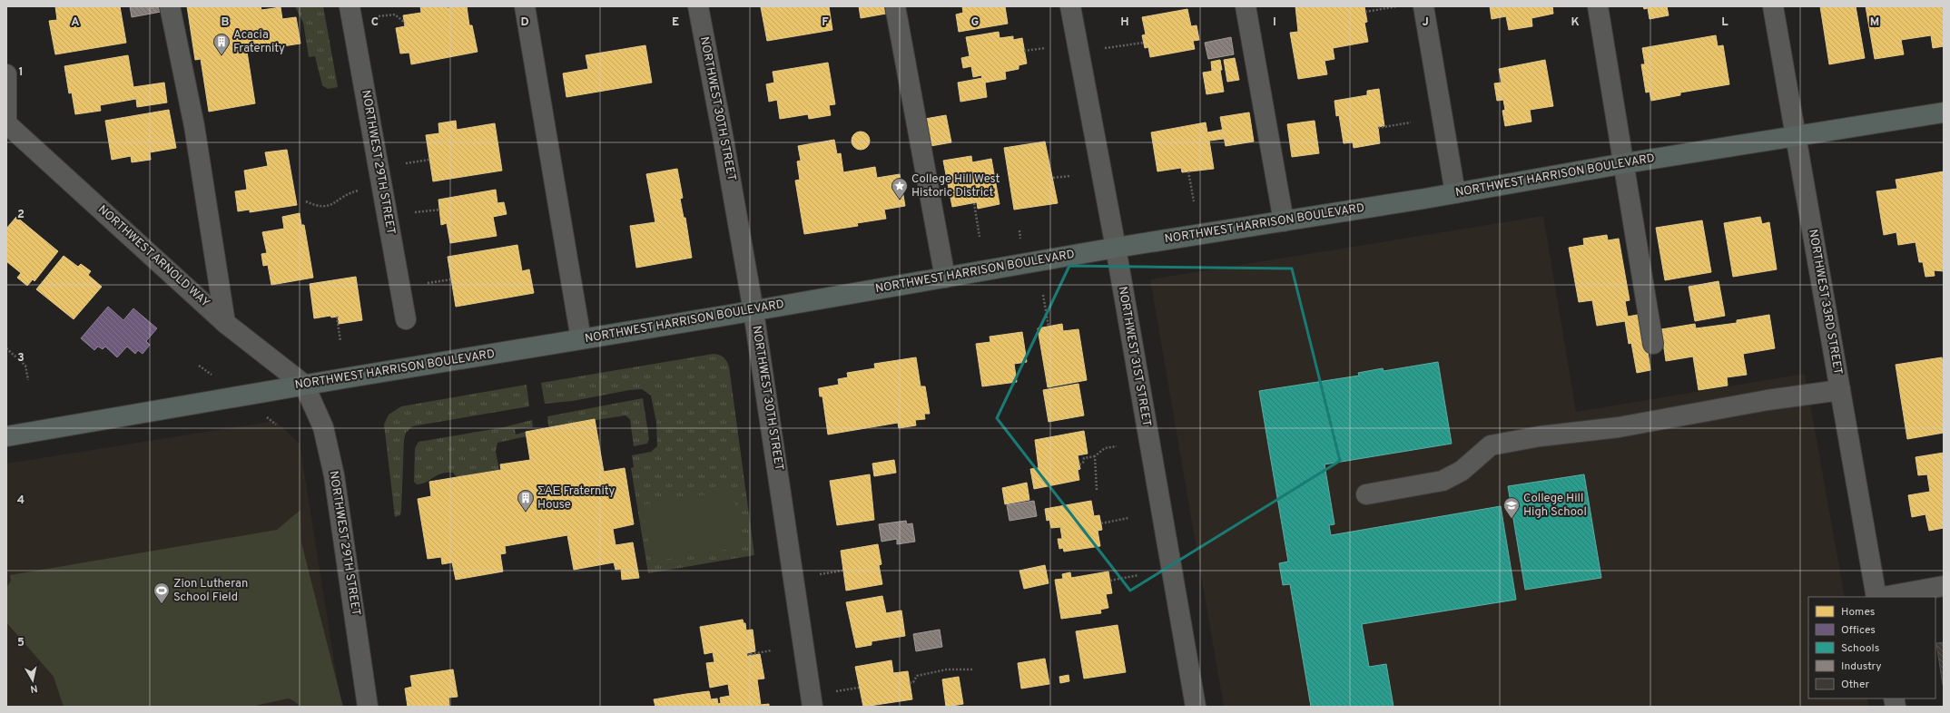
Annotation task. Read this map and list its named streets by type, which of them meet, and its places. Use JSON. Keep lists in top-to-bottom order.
{
  "streets": {
    "main road": ["NORTHWEST HARRISON BOULEVARD"],
    "street": [
      "NORTHWEST 30TH STREET",
      "NORTHWEST 29TH STREET",
      "NORTHWEST ARNOLD WAY",
      "NORTHWEST 33RD STREET",
      "NORTHWEST 31ST STREET"
    ]
  },
  "crossings": [
    ["NORTHWEST 30TH STREET", "NORTHWEST HARRISON BOULEVARD"],
    ["NORTHWEST 29TH STREET", "NORTHWEST HARRISON BOULEVARD"],
    ["NORTHWEST 29TH STREET", "NORTHWEST ARNOLD WAY"],
    ["NORTHWEST HARRISON BOULEVARD", "NORTHWEST ARNOLD WAY"],
    ["NORTHWEST HARRISON BOULEVARD", "NORTHWEST 33RD STREET"],
    ["NORTHWEST HARRISON BOULEVARD", "NORTHWEST 31ST STREET"]
  ],
  "places": {
    "building": ["Acacia Fraternity", "ΣΑΕ Fraternity House"],
    "place": ["College Hill West Historic District"],
    "school or university": ["College Hill High School"],
    "sports": ["Zion Lutheran School Field"]
  },
  "legend": [
    "Homes",
    "Offices",
    "Schools",
    "Industry",
    "Other"
  ],
  "north": "bottom",
  "grid": {
    "columns": [
      "A",
      "B",
      "C",
      "D",
      "E",
      "F",
      "G",
      "H",
      "I",
      "J",
      "K",
      "L",
      "M"
    ],
    "rows": [
      "1",
      "2",
      "3",
      "4",
      "5"
    ]
  }
}
